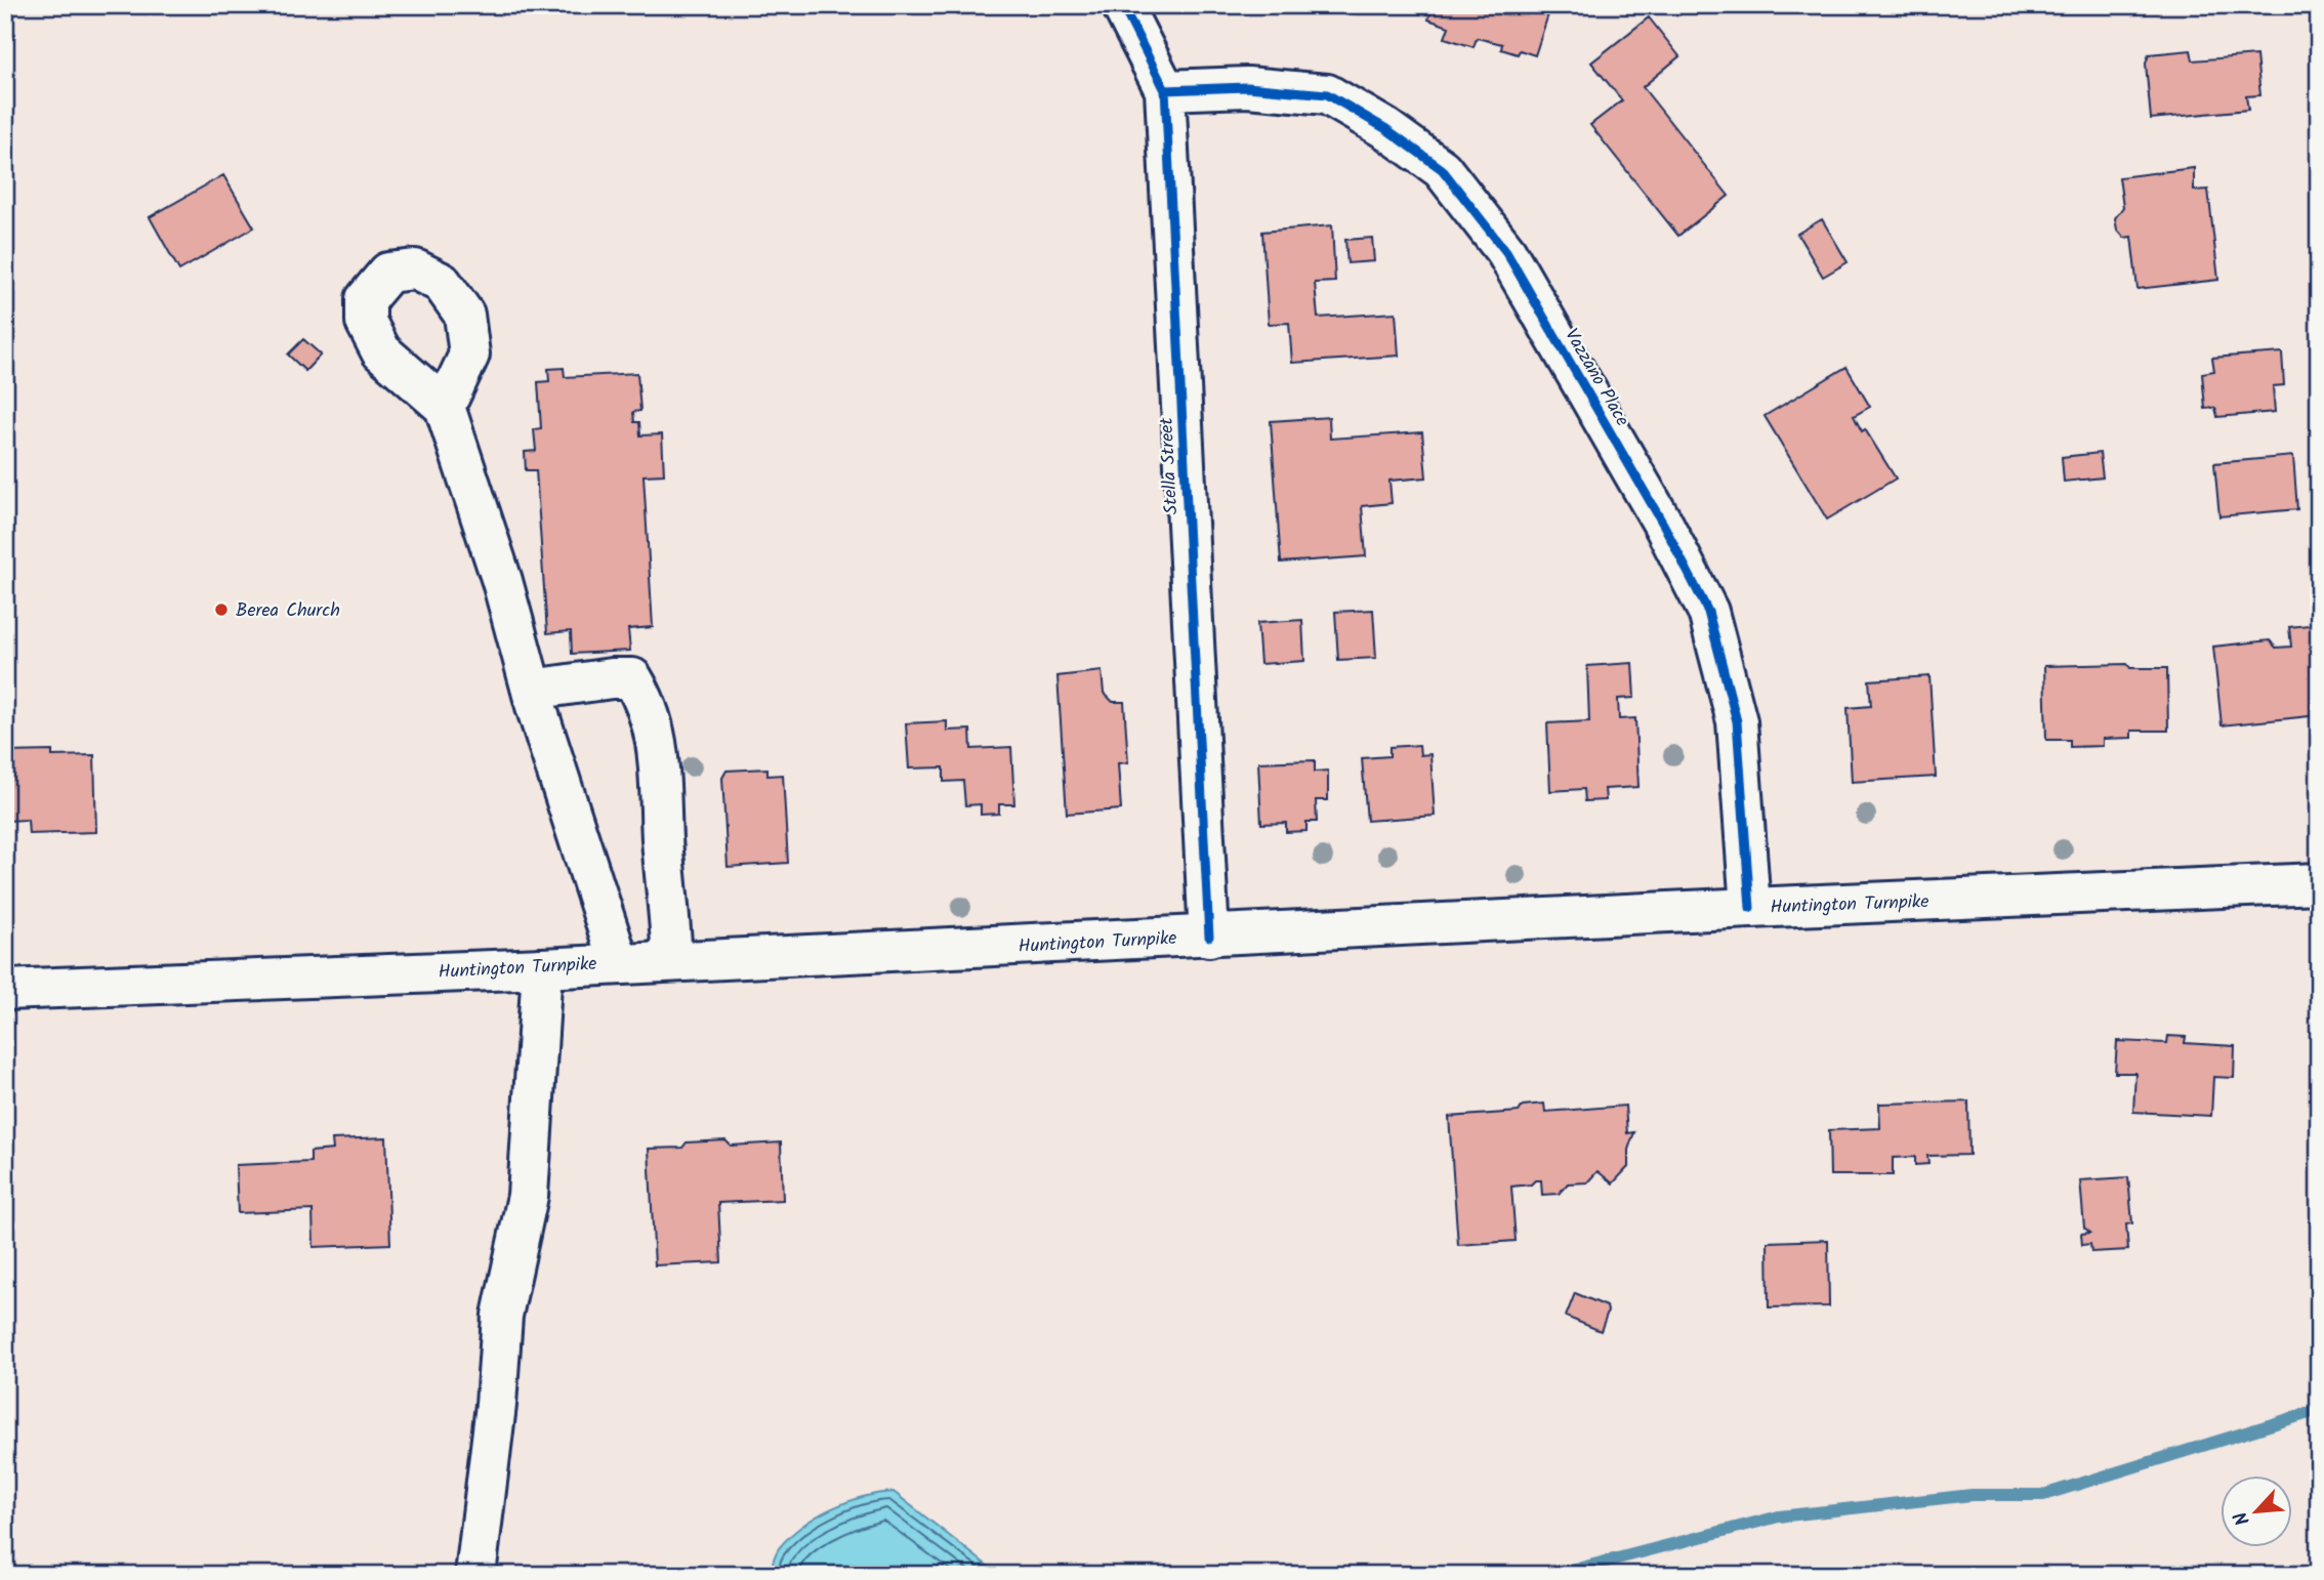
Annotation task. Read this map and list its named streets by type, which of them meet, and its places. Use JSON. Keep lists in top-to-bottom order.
{
  "streets": {
    "main road": ["Vazzano Place", "Stella Street", "Huntington Turnpike"]
  },
  "crossings": [
    ["Vazzano Place", "Stella Street"],
    ["Vazzano Place", "Huntington Turnpike"],
    ["Stella Street", "Huntington Turnpike"]
  ],
  "places": ["Berea Church"],
  "north": "bottom left"
}
